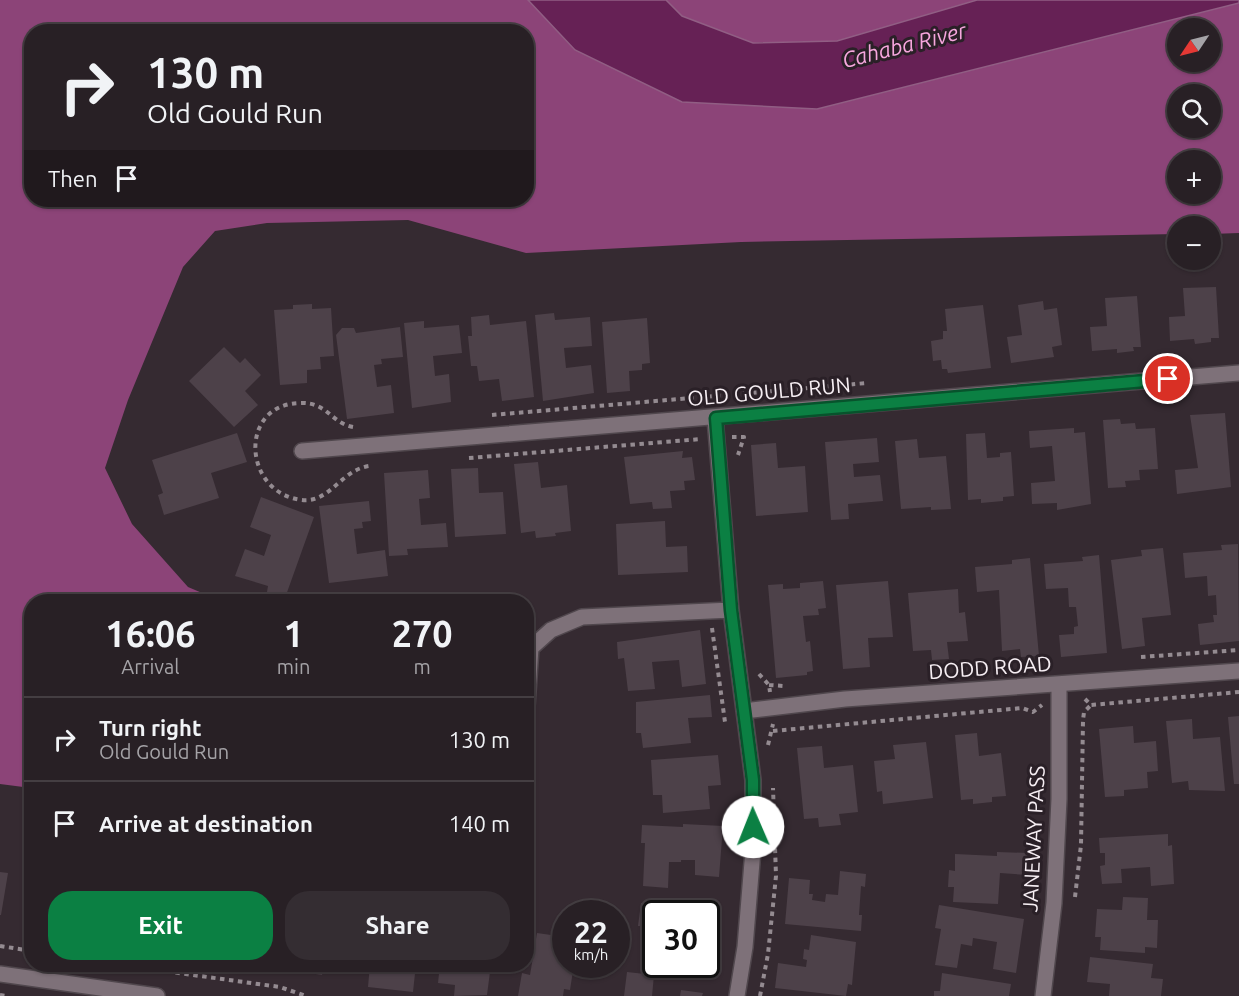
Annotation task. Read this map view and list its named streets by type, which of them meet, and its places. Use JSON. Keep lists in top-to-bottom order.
{
  "streets": {
    "street": ["OLD GOULD RUN", "DODD ROAD", "JANEWAY PASS"]
  },
  "crossings": [
    ["DODD ROAD", "JANEWAY PASS"]
  ],
  "water": ["Cahaba River"],
  "north": "bottom left",
  "page": {
    "map_buttons": ["+", "−"],
    "turn": ["130 m", "Old Gould Run"],
    "then": "Then",
    "eta": [
      "16:06",
      "Arrival",
      "1",
      "min",
      "270",
      "m"
    ],
    "list": [
      {
        "name": "Turn right",
        "note": "Old Gould Run",
        "value": "130 m"
      },
      {
        "name": "Arrive at destination",
        "value": "140 m"
      }
    ],
    "buttons": ["Exit", "Share"],
    "speed": "22 km/h",
    "limit": "30"
  }
}
